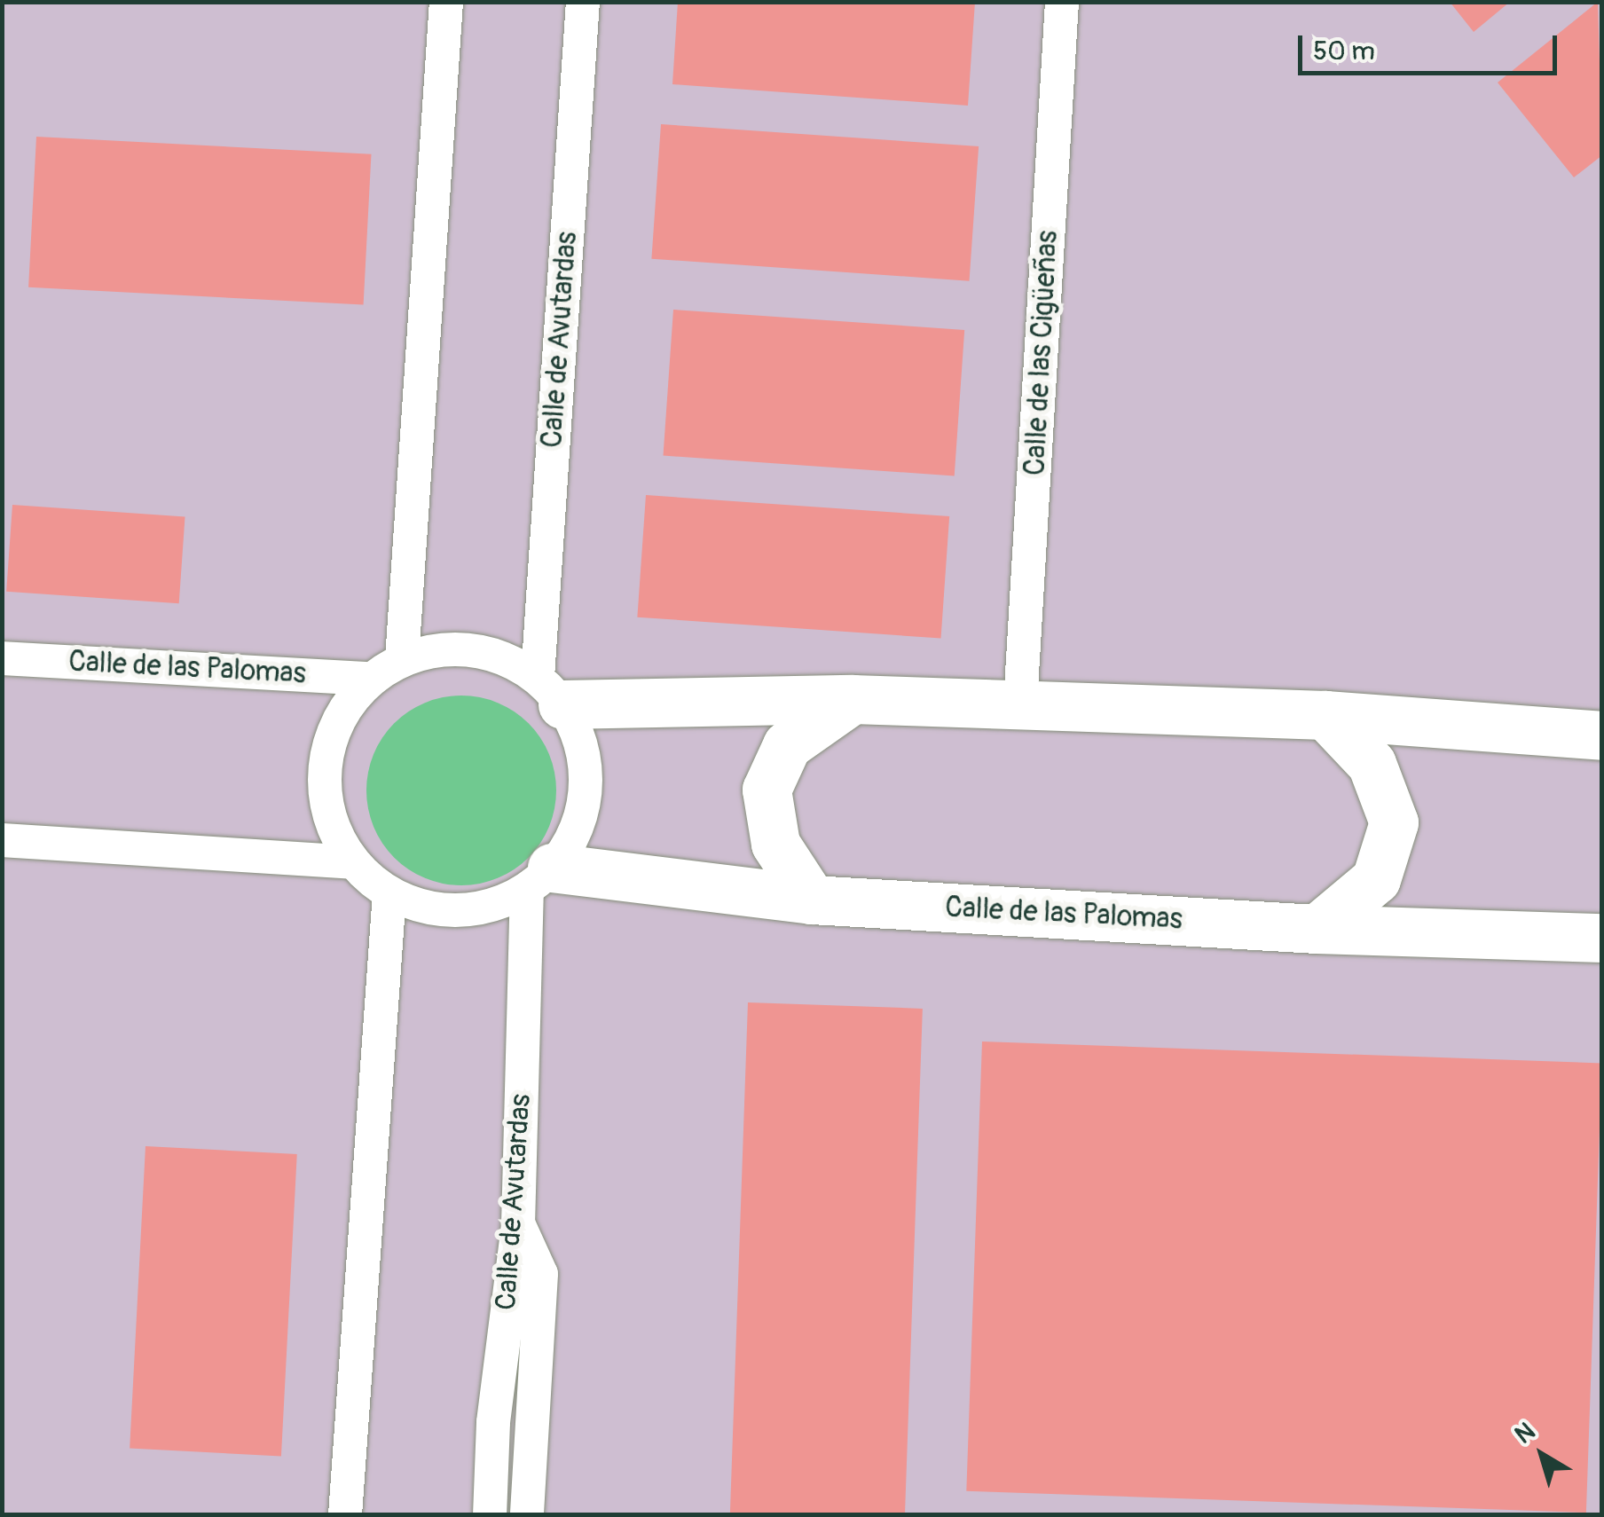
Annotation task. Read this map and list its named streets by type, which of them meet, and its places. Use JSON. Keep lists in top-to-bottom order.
{
  "streets": {
    "street": ["Calle de Avutardas", "Calle de las Cigüeñas", "Calle de las Palomas"]
  },
  "crossings": [
    ["Calle de Avutardas", "Calle de las Palomas"]
  ],
  "scale_bar": "50 m",
  "north": "top left"
}
